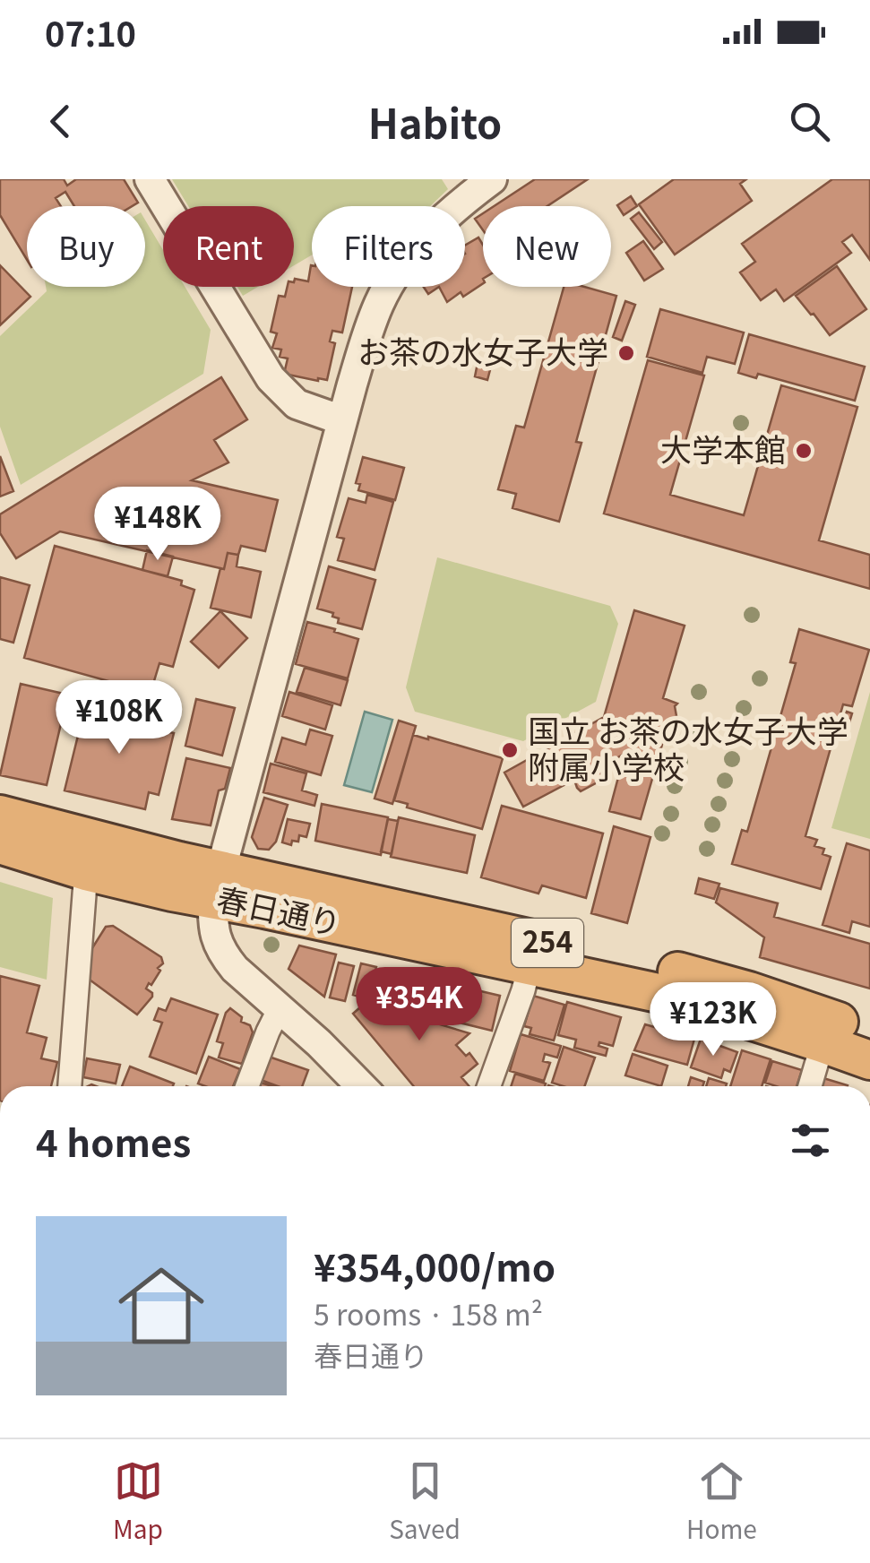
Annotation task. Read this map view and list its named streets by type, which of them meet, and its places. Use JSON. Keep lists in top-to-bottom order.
{
  "streets": {
    "highway": ["春日通り", "254"]
  },
  "places": ["お茶の水女子大学", "大学本館", "国立 お茶の水女子大学 附属小学校"],
  "page": {
    "status": "07:10",
    "header": "Habito",
    "chip": [
      "Buy",
      "Rent",
      "Filters",
      "New"
    ],
    "price": [
      "¥148K",
      "¥108K",
      "¥354K",
      "¥123K"
    ],
    "heading": "4 homes",
    "list": [
      {
        "name": "¥354,000/mo",
        "note": "5 rooms · 158 m² · 春日通り"
      }
    ],
    "tabs": ["Map", "Saved", "Home"]
  }
}
